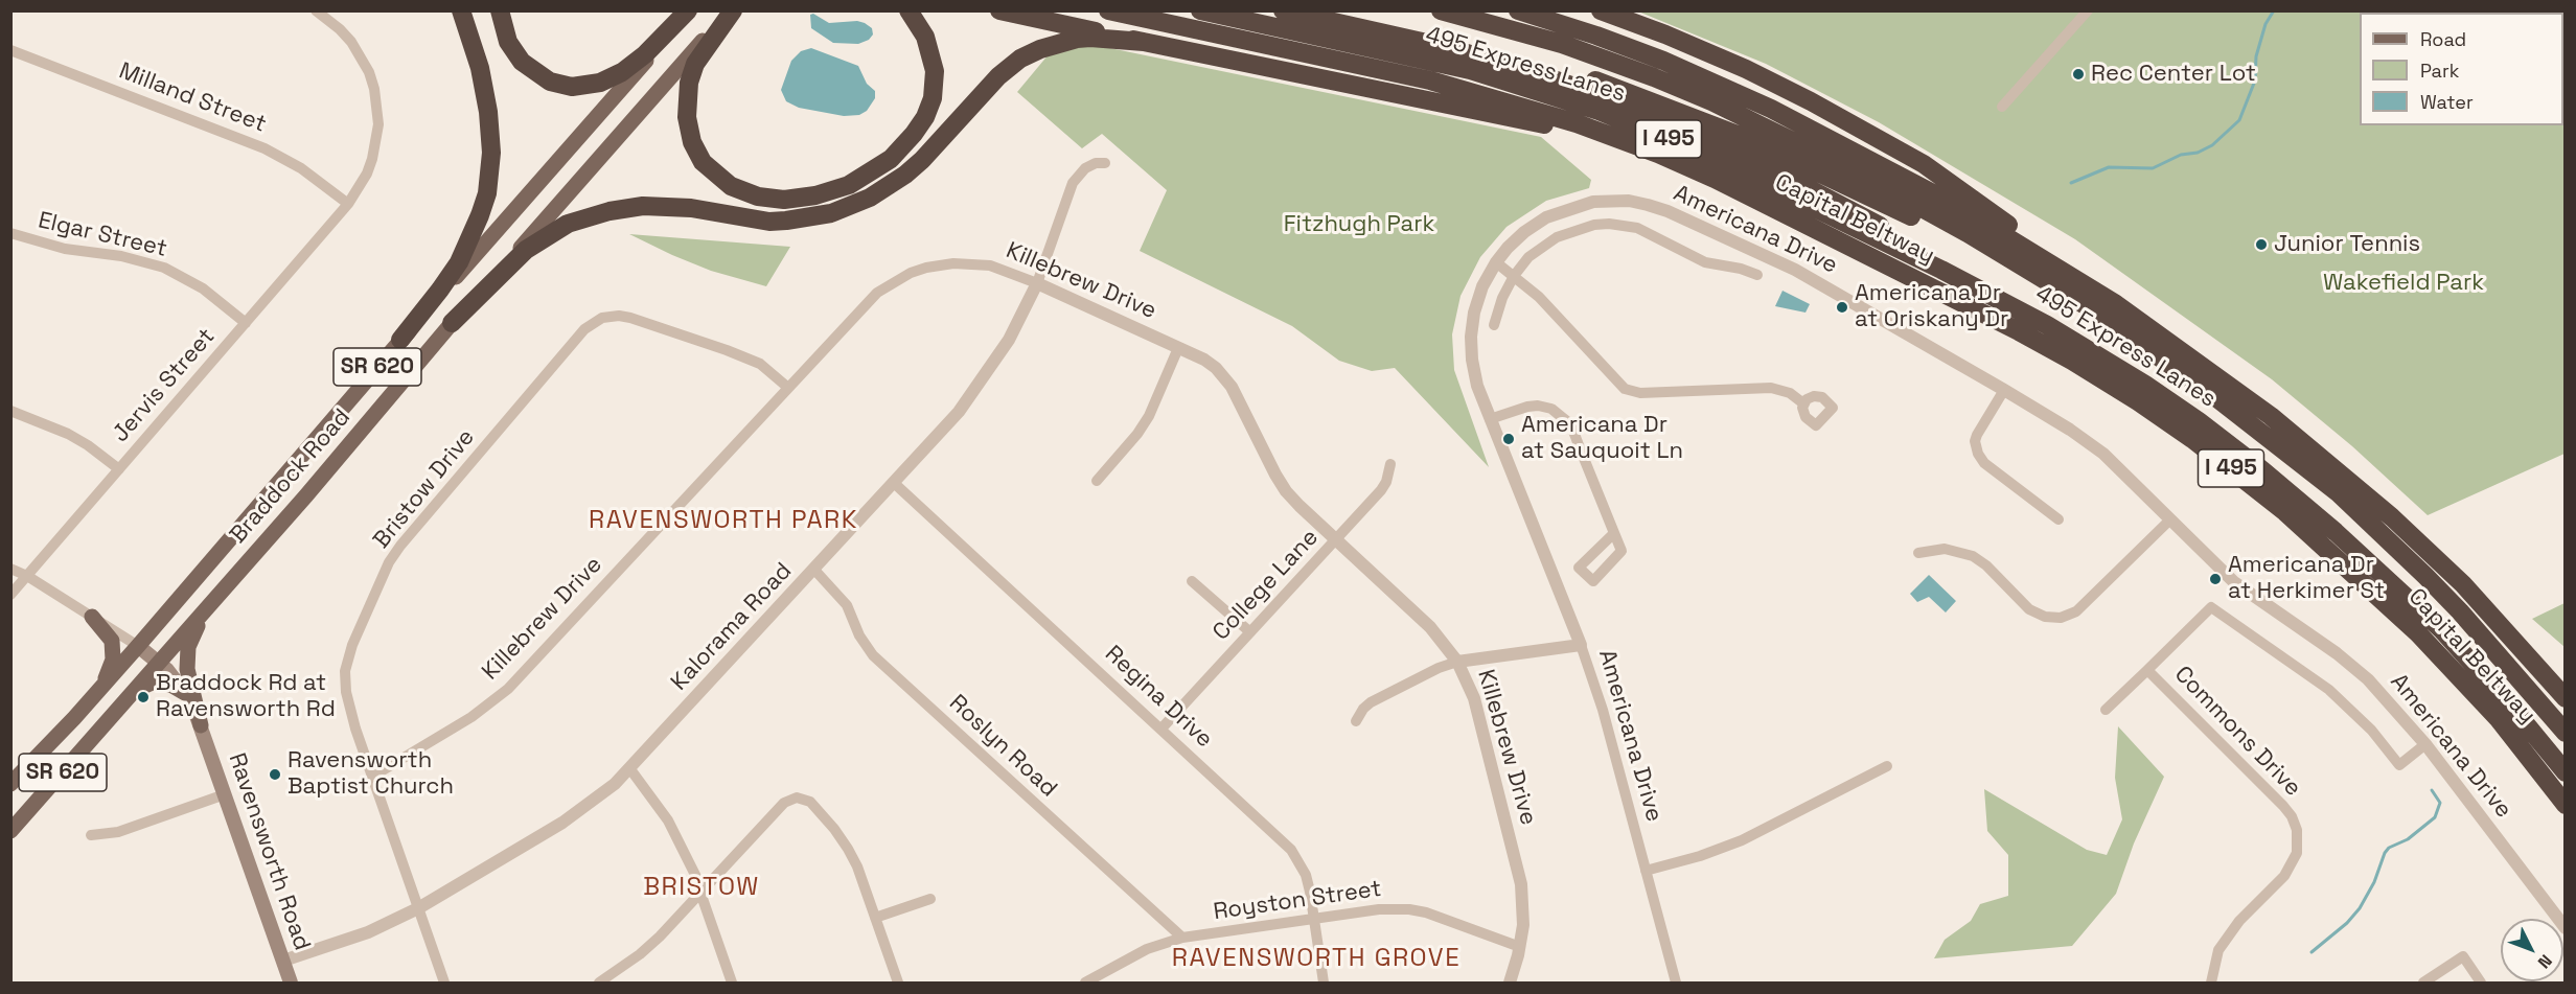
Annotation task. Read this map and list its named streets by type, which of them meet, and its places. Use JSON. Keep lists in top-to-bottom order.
{
  "streets": {
    "highway": ["495 Express Lanes", "I 495", "Capital Beltway"],
    "main road": ["SR 620", "Braddock Road", "Ravensworth Road"],
    "street": [
      "Milland Street",
      "Americana Drive",
      "Elgar Street",
      "Killebrew Drive",
      "Jervis Street",
      "Bristow Drive",
      "College Lane",
      "Kalorama Road",
      "Regina Drive",
      "Commons Drive",
      "Roslyn Road",
      "Royston Street"
    ]
  },
  "crossings": [
    ["Milland Street", "Jervis Street"],
    ["Americana Drive", "Commons Drive"],
    ["Elgar Street", "Jervis Street"],
    ["Killebrew Drive", "Bristow Drive"],
    ["Killebrew Drive", "College Lane"],
    ["Killebrew Drive", "Kalorama Road"],
    ["Killebrew Drive", "Royston Street"],
    ["Jervis Street", "Ravensworth Road"],
    ["Braddock Road", "Ravensworth Road"],
    ["Bristow Drive", "Kalorama Road"],
    ["College Lane", "Regina Drive"],
    ["Kalorama Road", "Regina Drive"],
    ["Kalorama Road", "Roslyn Road"],
    ["Kalorama Road", "Ravensworth Road"],
    ["Regina Drive", "Royston Street"],
    ["Roslyn Road", "Royston Street"]
  ],
  "districts": ["RAVENSWORTH PARK", "BRISTOW", "RAVENSWORTH GROVE"],
  "parks": ["Fitzhugh Park", "Wakefield Park"],
  "places": [
    "Rec Center Lot",
    "Junior Tennis",
    "Americana Dr at Oriskany Dr",
    "Americana Dr at Sauquoit Ln",
    "Americana Dr at Herkimer St",
    "Braddock Rd at Ravensworth Rd",
    "Ravensworth Baptist Church"
  ],
  "legend": ["Road", "Park", "Water"],
  "north": "bottom right"
}
